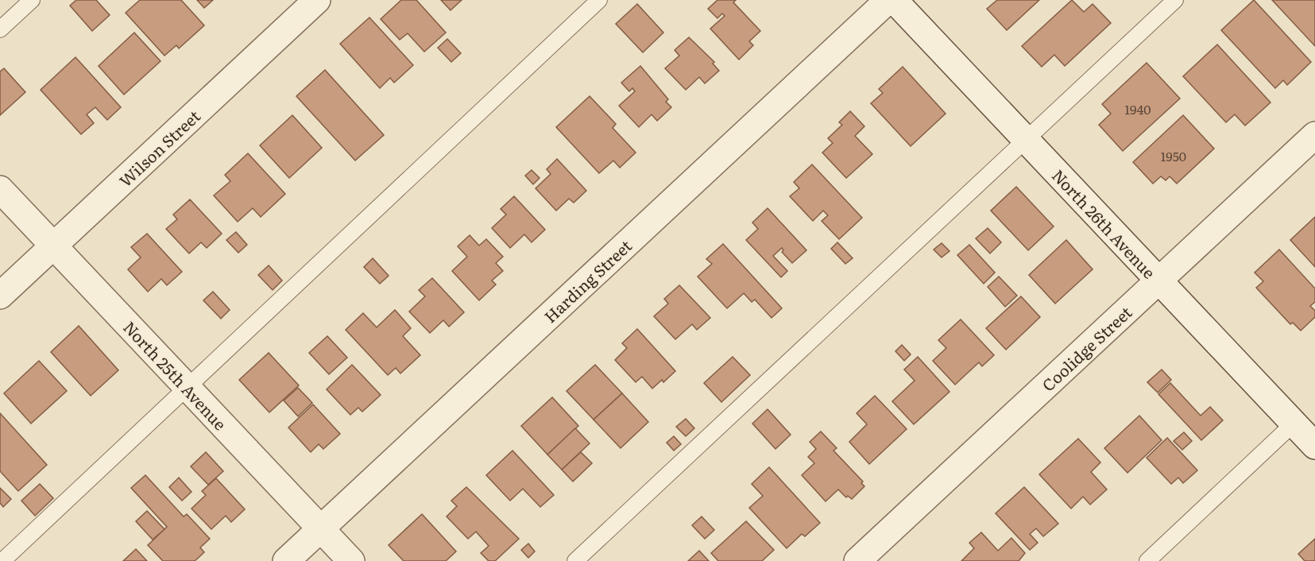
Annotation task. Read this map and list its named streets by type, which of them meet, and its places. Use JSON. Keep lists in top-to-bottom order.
{
  "streets": {
    "street": [
      "Wilson Street",
      "North 26th Avenue",
      "Harding Street",
      "Coolidge Street",
      "North 25th Avenue"
    ]
  },
  "crossings": [
    ["Wilson Street", "North 25th Avenue"],
    ["North 26th Avenue", "Coolidge Street"],
    ["Harding Street", "North 25th Avenue"]
  ],
  "house_numbers": ["1940", "1950"]
}
